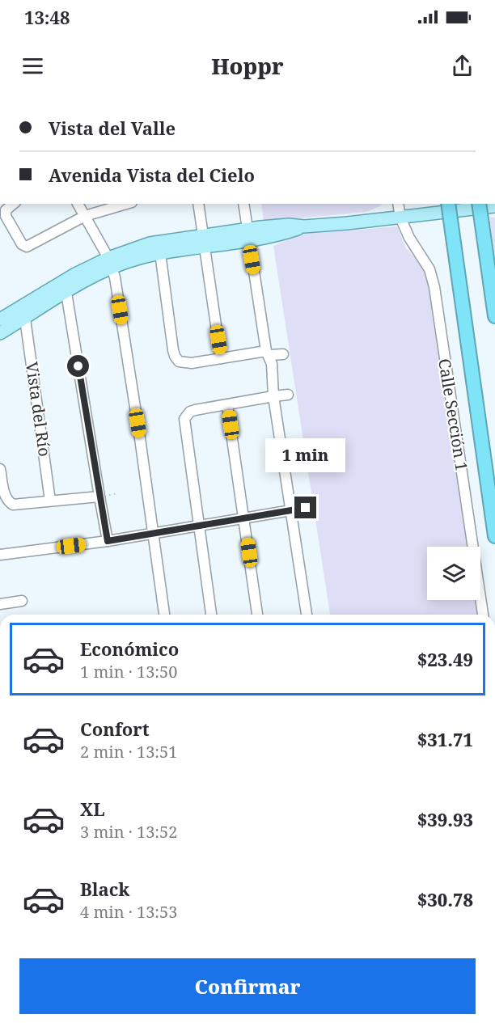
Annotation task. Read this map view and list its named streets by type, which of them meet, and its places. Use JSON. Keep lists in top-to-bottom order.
{
  "streets": {
    "street": ["Vista del Río", "Calle Sección 1"]
  },
  "page": {
    "status": "13:48",
    "header": "Hoppr",
    "banner": ["Vista del Valle", "Avenida Vista del Cielo"],
    "bubble": "1 min",
    "list": [
      {
        "name": "Económico",
        "note": "1 min · 13:50",
        "value": "$23.49"
      },
      {
        "name": "Confort",
        "note": "2 min · 13:51",
        "value": "$31.71"
      },
      {
        "name": "XL",
        "note": "3 min · 13:52",
        "value": "$39.93"
      },
      {
        "name": "Black",
        "note": "4 min · 13:53",
        "value": "$30.78"
      }
    ],
    "buttons": "Confirmar"
  }
}
